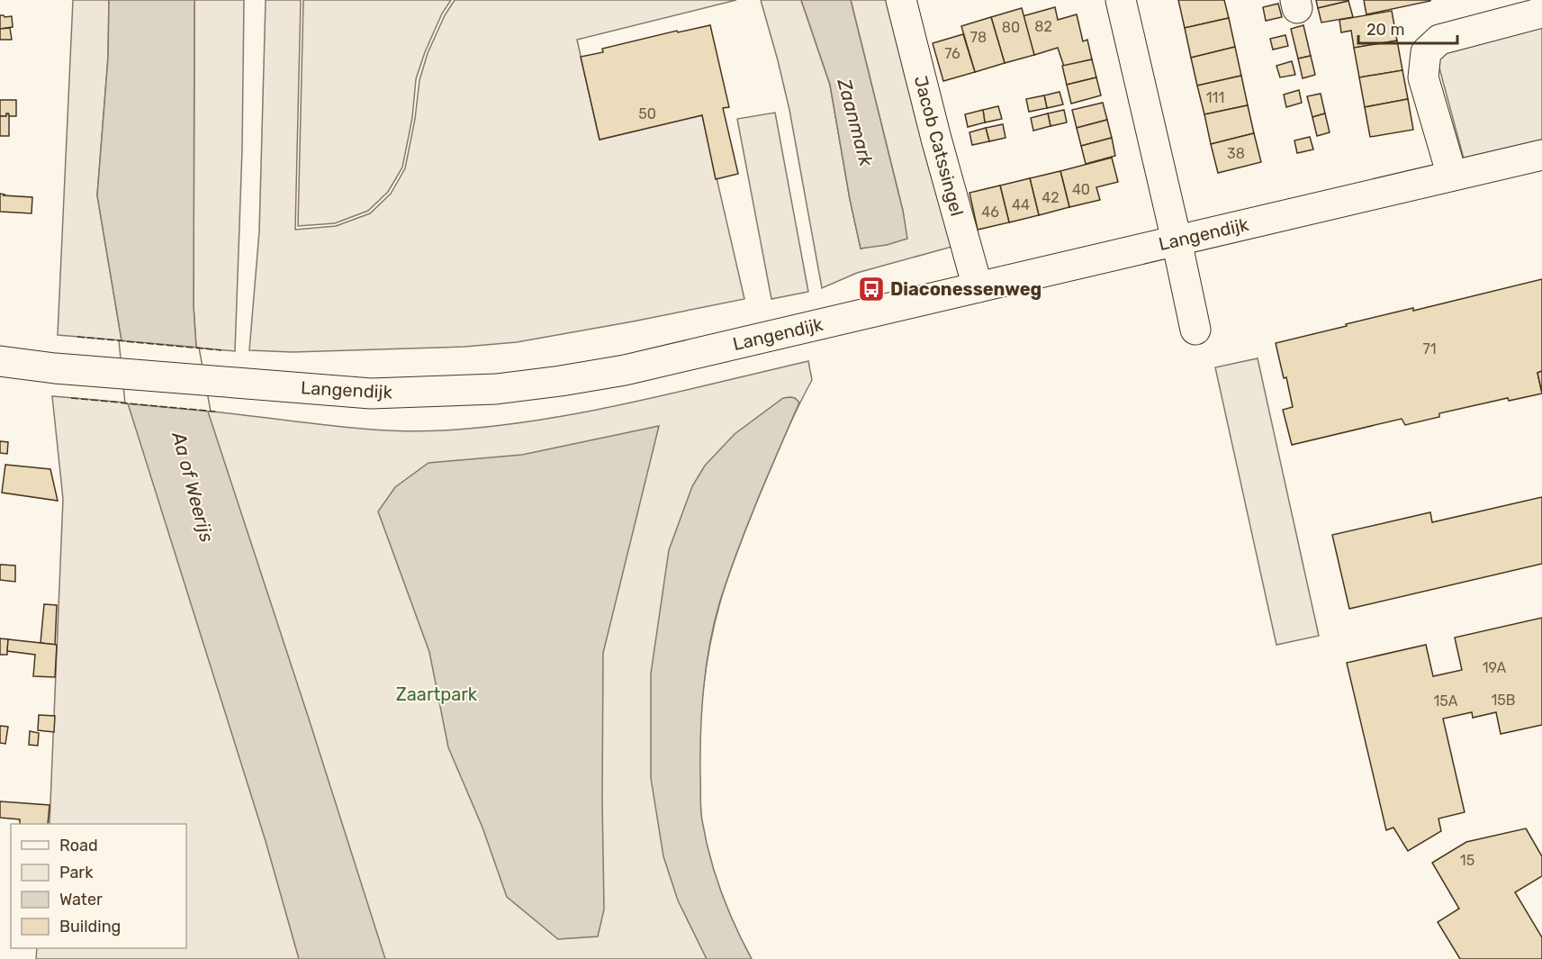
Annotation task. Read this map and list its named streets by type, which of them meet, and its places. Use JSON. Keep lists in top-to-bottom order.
{
  "streets": {
    "street": ["Jacob Catssingel", "Langendijk"]
  },
  "crossings": [
    ["Jacob Catssingel", "Langendijk"]
  ],
  "water": ["Zaanmark", "Aa of Weerijs"],
  "parks": ["Zaartpark"],
  "places": {
    "bus stop": ["Diaconessenweg"]
  },
  "house_numbers": [
    "82",
    "80",
    "78",
    "76",
    "111",
    "50",
    "38",
    "40",
    "42",
    "44",
    "46",
    "71",
    "19A",
    "15B",
    "15A",
    "15"
  ],
  "legend": [
    "Road",
    "Park",
    "Water",
    "Building"
  ],
  "scale_bar": "20 m"
}
